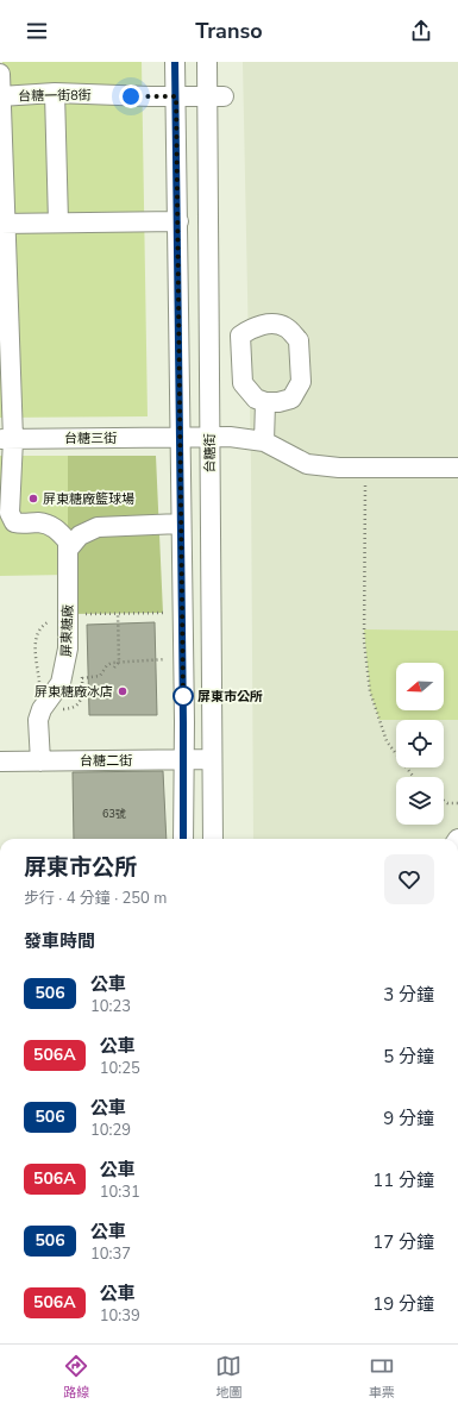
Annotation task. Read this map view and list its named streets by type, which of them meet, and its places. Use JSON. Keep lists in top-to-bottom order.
{
  "streets": {
    "street": [
      "台糖一街8街",
      "台糖三街",
      "台糖街",
      "屏東糖廠",
      "台糖二街"
    ]
  },
  "crossings": [
    ["台糖一街8街", "台糖街"],
    ["台糖三街", "台糖街"],
    ["台糖三街", "屏東糖廠"],
    ["台糖街", "台糖二街"],
    ["屏東糖廠", "台糖二街"]
  ],
  "places": ["屏東糖廠籃球場", "屏東糖廠冰店", "屏東市公所"],
  "lines": ["bus line 506"],
  "house_numbers": ["63號"],
  "north": "left",
  "page": {
    "header": "Transo",
    "heading": [
      ["屏東市公所", "步行 · 4 分鐘 · 250 m"],
      "發車時間"
    ],
    "list": [
      {
        "mark": "506",
        "name": "公車",
        "note": "10:23",
        "value": "3 分鐘"
      },
      {
        "mark": "506A",
        "name": "公車",
        "note": "10:25",
        "value": "5 分鐘"
      },
      {
        "mark": "506",
        "name": "公車",
        "note": "10:29",
        "value": "9 分鐘"
      },
      {
        "mark": "506A",
        "name": "公車",
        "note": "10:31",
        "value": "11 分鐘"
      },
      {
        "mark": "506",
        "name": "公車",
        "note": "10:37",
        "value": "17 分鐘"
      },
      {
        "mark": "506A",
        "name": "公車",
        "note": "10:39",
        "value": "19 分鐘"
      }
    ],
    "tabs": ["路線", "地圖", "車票"]
  }
}
